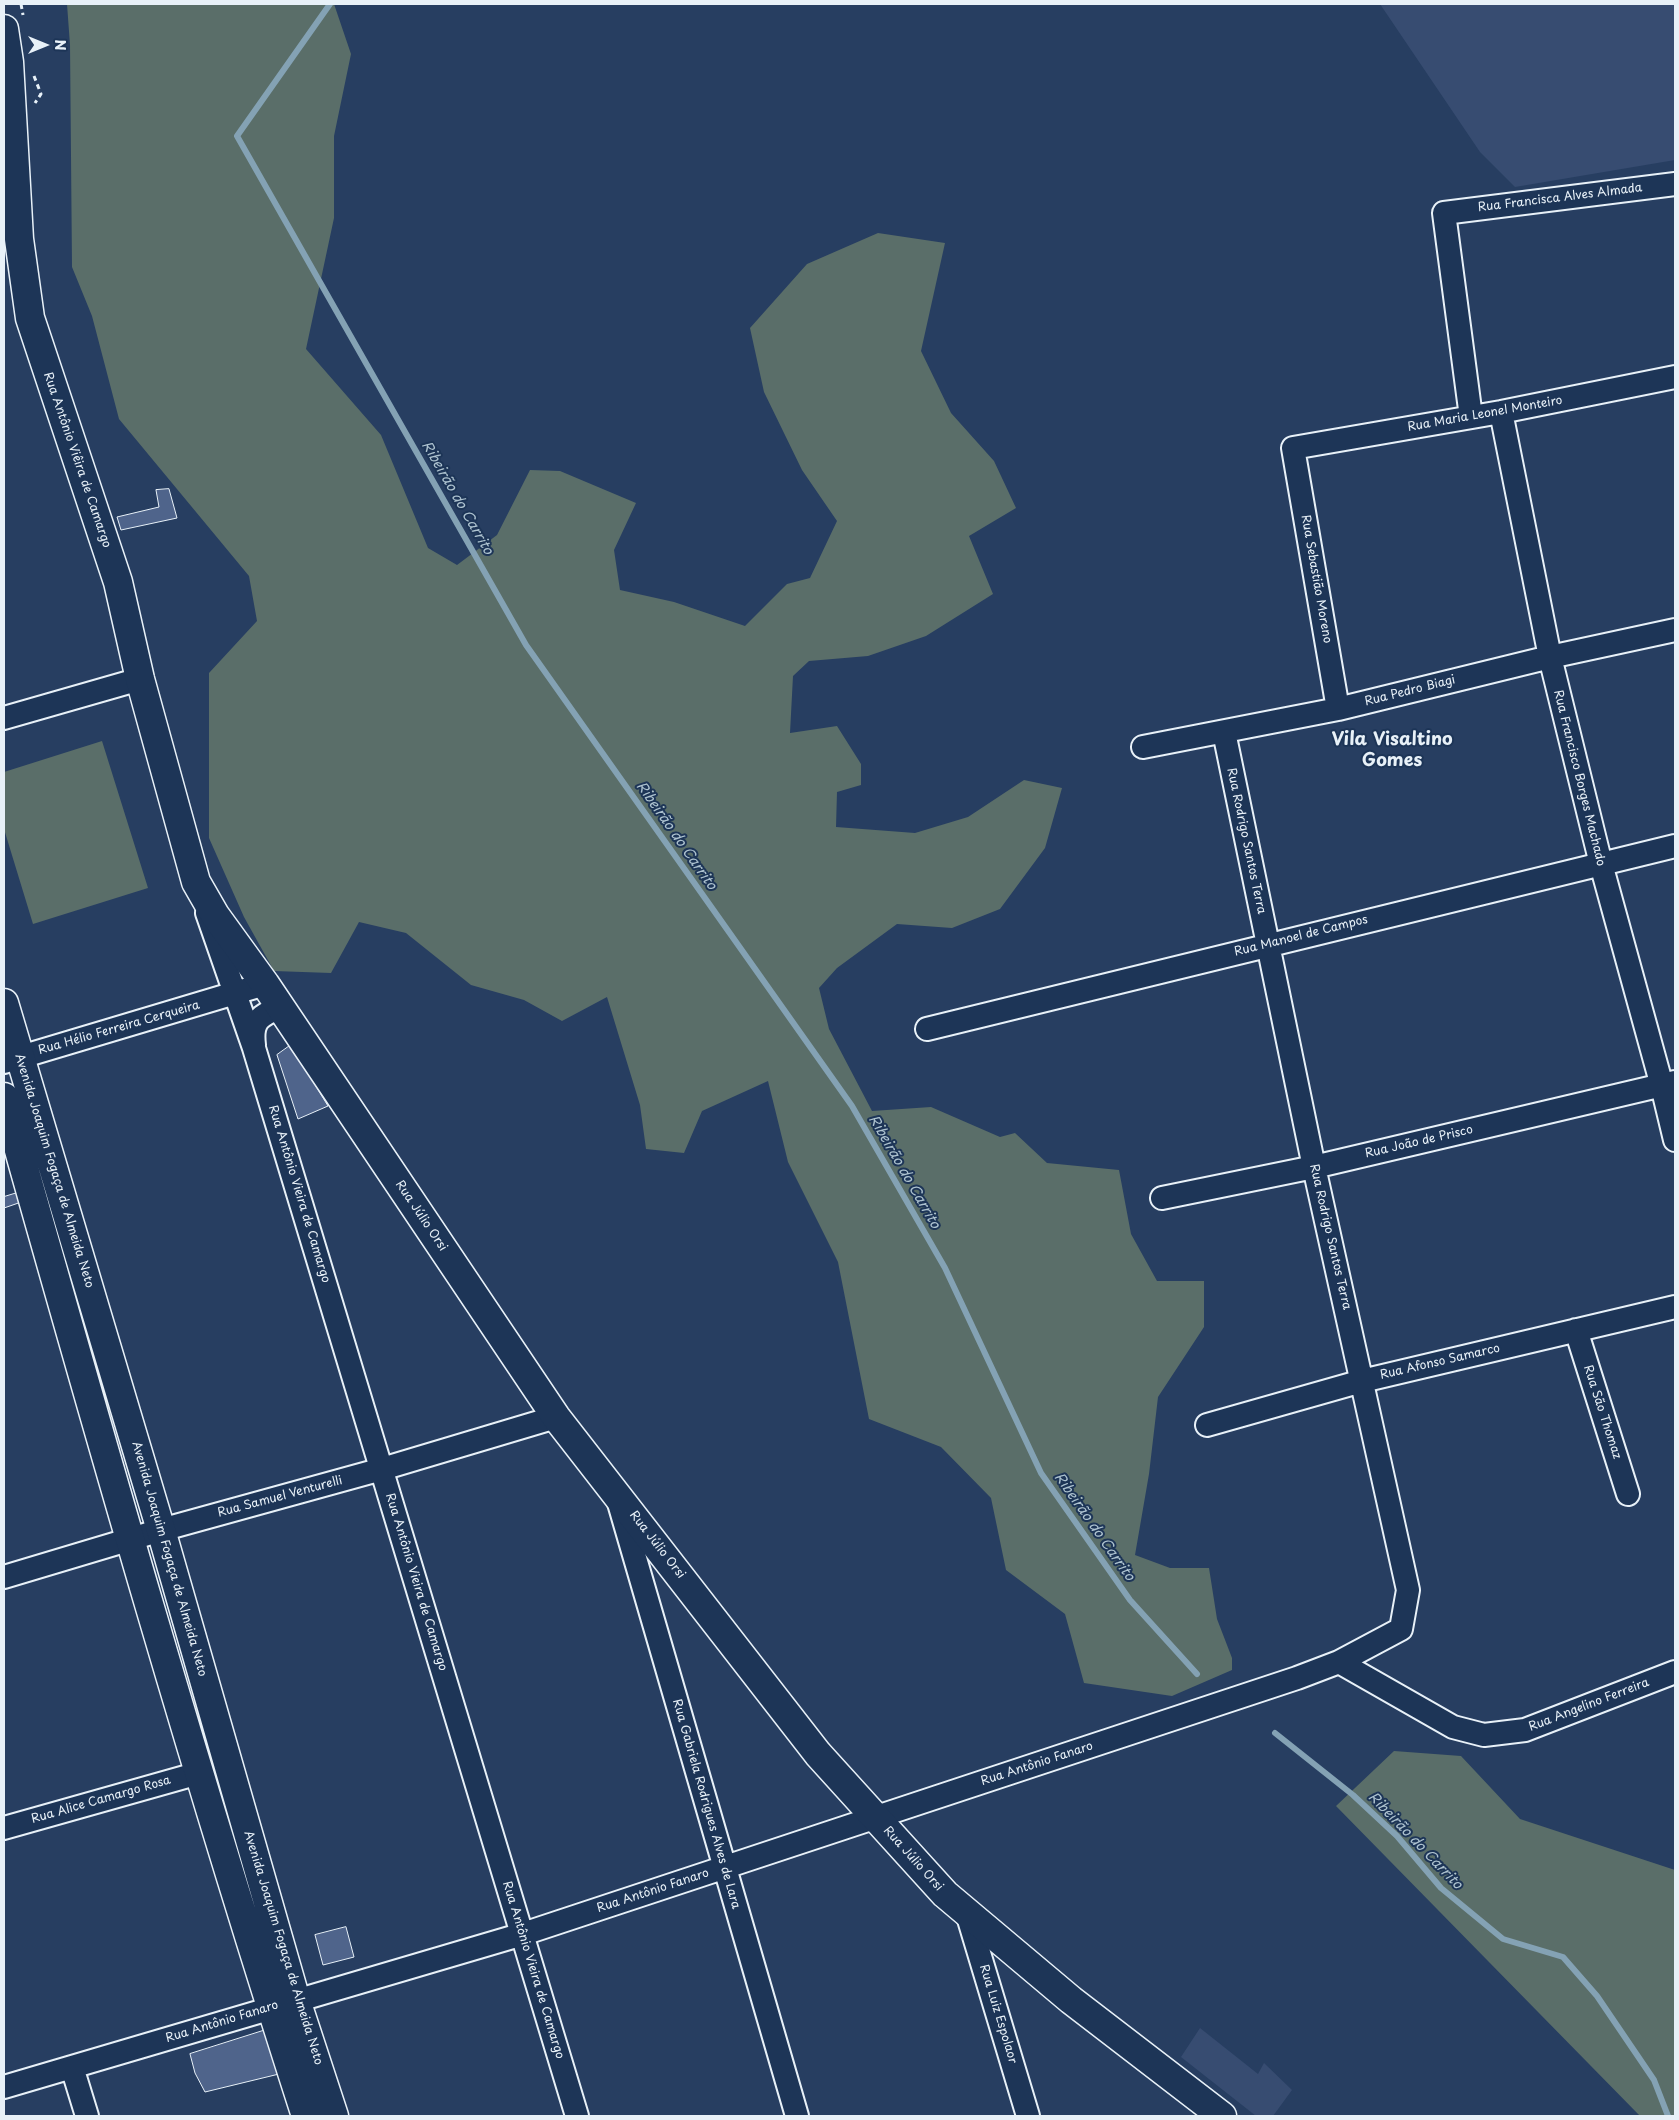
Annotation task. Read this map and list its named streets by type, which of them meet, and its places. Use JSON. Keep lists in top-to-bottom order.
{
  "streets": {
    "main road": ["Rua Antônio Viêira de Camargo", "Avenida Joaquim Fogaça de Almeida Neto", "Rua Júlio Orsi"],
    "street": [
      "Rua Francisca Alves Almada",
      "Rua Maria Leonel Monteiro",
      "Rua Sebastião Moreno",
      "Rua Pedro Biagi",
      "Rua Francisco Borges Machado",
      "Rua Rodrigo Santos Terra",
      "Rua Manoel de Campos",
      "Rua Hélio Ferreira Cerqueira",
      "Rua João de Prisco",
      "Rua Antônio Vieira de Camargo",
      "Rua Afonso Samarco",
      "Rua São Thomaz",
      "Rua Samuel Venturelli",
      "Rua Angelino Ferreira",
      "Rua Antônio Fanaro",
      "Rua Alice Camargo Rosa",
      "Rua Gabriela Rodrigues Alves de Lara",
      "Rua Luiz Espolaor"
    ]
  },
  "crossings": [
    ["Rua Francisca Alves Almada", "Rua Maria Leonel Monteiro"],
    ["Rua Maria Leonel Monteiro", "Rua Sebastião Moreno"],
    ["Rua Maria Leonel Monteiro", "Rua Francisco Borges Machado"],
    ["Rua Antônio Viêira de Camargo", "Rua Antônio Vieira de Camargo"],
    ["Rua Antônio Viêira de Camargo", "Rua Júlio Orsi"],
    ["Rua Sebastião Moreno", "Rua Pedro Biagi"],
    ["Rua Pedro Biagi", "Rua Francisco Borges Machado"],
    ["Rua Pedro Biagi", "Rua Rodrigo Santos Terra"],
    ["Rua Francisco Borges Machado", "Rua Manoel de Campos"],
    ["Rua Francisco Borges Machado", "Rua João de Prisco"],
    ["Rua Rodrigo Santos Terra", "Rua Manoel de Campos"],
    ["Rua Rodrigo Santos Terra", "Rua João de Prisco"],
    ["Rua Rodrigo Santos Terra", "Rua Afonso Samarco"],
    ["Rua Rodrigo Santos Terra", "Rua Angelino Ferreira"],
    ["Rua Rodrigo Santos Terra", "Rua Antônio Fanaro"],
    ["Rua Hélio Ferreira Cerqueira", "Avenida Joaquim Fogaça de Almeida Neto"],
    ["Rua Hélio Ferreira Cerqueira", "Rua Antônio Vieira de Camargo"],
    ["Rua Hélio Ferreira Cerqueira", "Rua Júlio Orsi"],
    ["Avenida Joaquim Fogaça de Almeida Neto", "Rua Samuel Venturelli"],
    ["Avenida Joaquim Fogaça de Almeida Neto", "Rua Antônio Fanaro"],
    ["Avenida Joaquim Fogaça de Almeida Neto", "Rua Alice Camargo Rosa"],
    ["Rua Antônio Vieira de Camargo", "Rua Júlio Orsi"],
    ["Rua Antônio Vieira de Camargo", "Rua Samuel Venturelli"],
    ["Rua Antônio Vieira de Camargo", "Rua Antônio Fanaro"],
    ["Rua Júlio Orsi", "Rua Samuel Venturelli"],
    ["Rua Júlio Orsi", "Rua Antônio Fanaro"],
    ["Rua Júlio Orsi", "Rua Gabriela Rodrigues Alves de Lara"],
    ["Rua Júlio Orsi", "Rua Luiz Espolaor"],
    ["Rua Afonso Samarco", "Rua São Thomaz"],
    ["Rua Antônio Fanaro", "Rua Gabriela Rodrigues Alves de Lara"]
  ],
  "districts": ["Vila Visaltino Gomes"],
  "water": ["Ribeirão do Carrito"],
  "north": "right"
}
